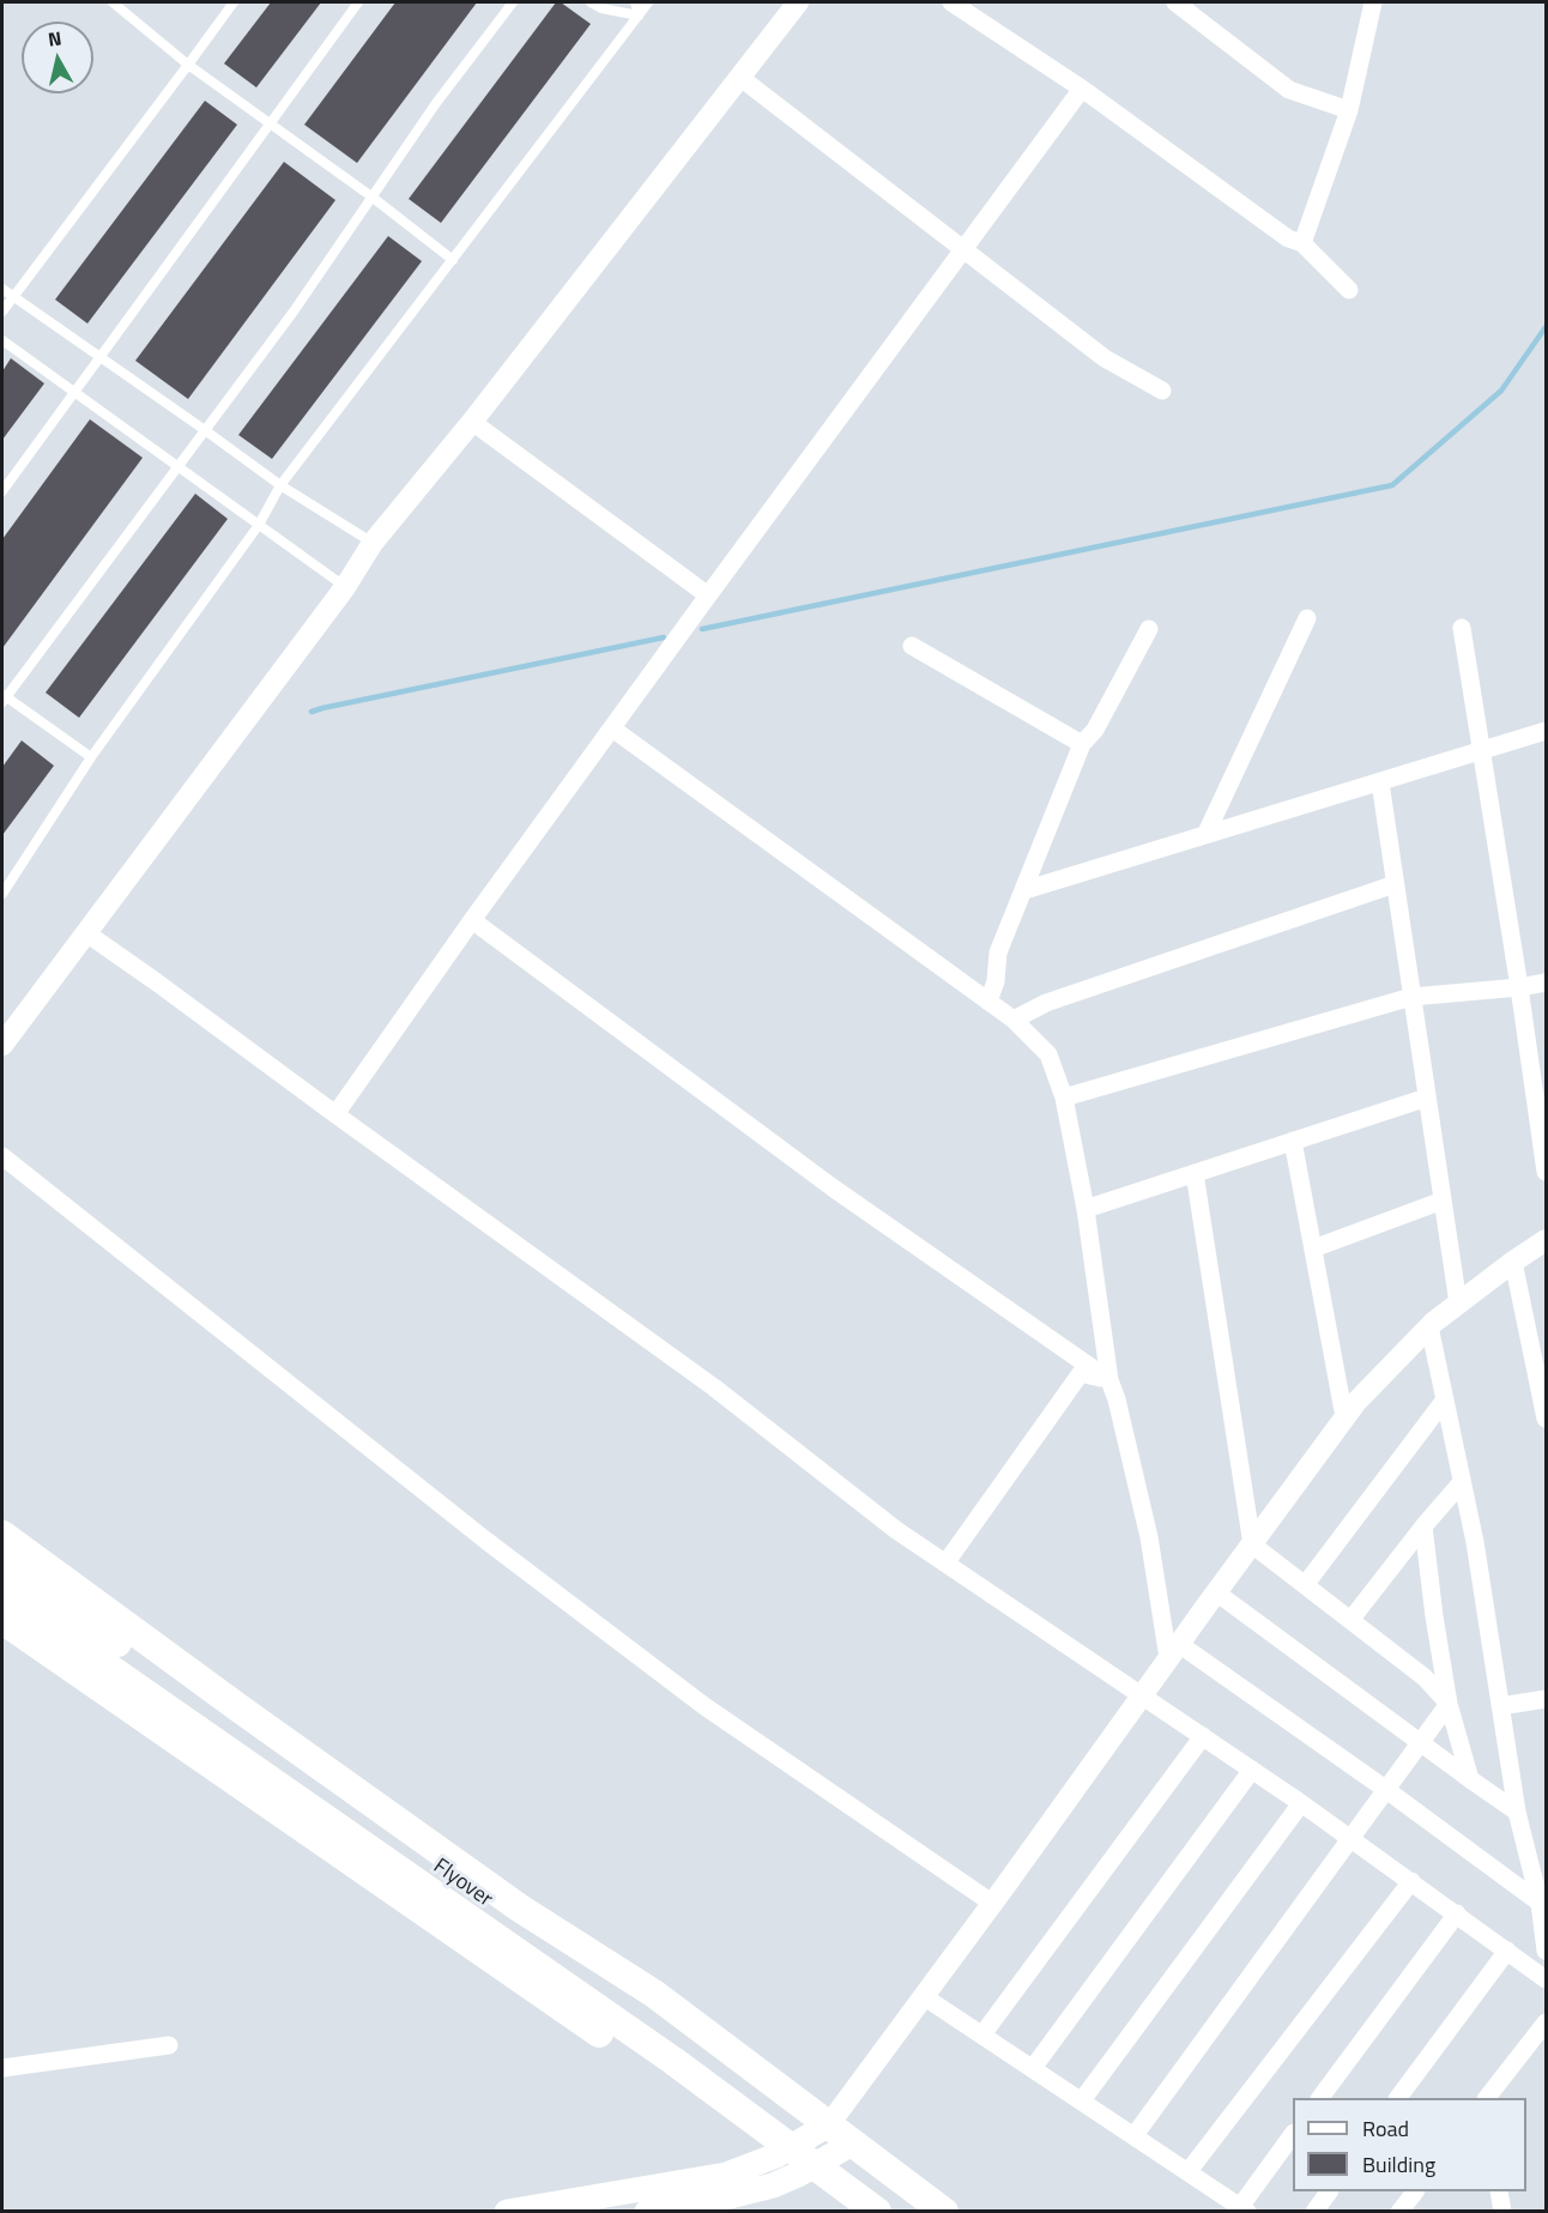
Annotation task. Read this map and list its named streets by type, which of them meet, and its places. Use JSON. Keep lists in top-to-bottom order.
{
  "streets": {
    "highway": ["Flyover"]
  },
  "legend": ["Road", "Building"],
  "north": "top"
}
